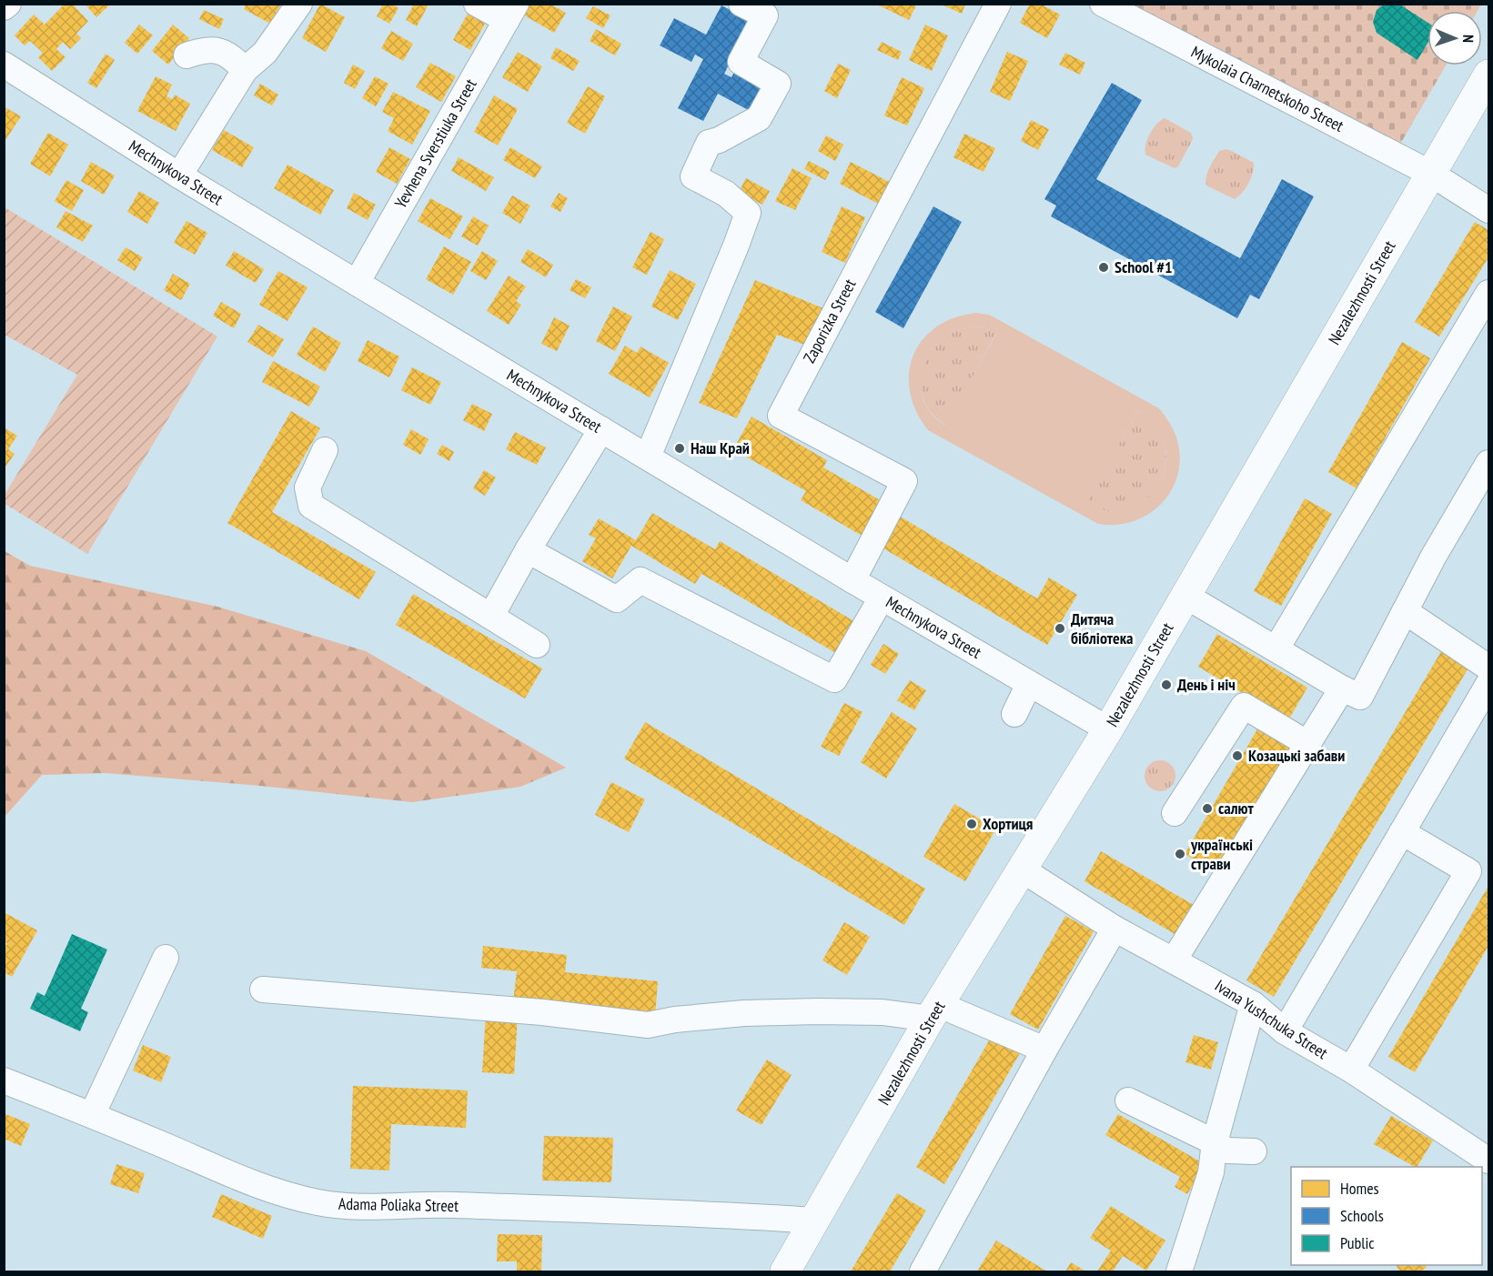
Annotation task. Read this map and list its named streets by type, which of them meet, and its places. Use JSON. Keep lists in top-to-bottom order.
{
  "streets": {
    "main road": ["Nezalezhnosti Street"],
    "street": [
      "Mykolaia Charnetskoho Street",
      "Yevhena Sverstiuka Street",
      "Mechnykova Street",
      "Zaporizka Street",
      "Ivana Yushchuka Street",
      "Adama Poliaka Street"
    ]
  },
  "crossings": [
    ["Mykolaia Charnetskoho Street", "Nezalezhnosti Street"],
    ["Yevhena Sverstiuka Street", "Mechnykova Street"],
    ["Mechnykova Street", "Nezalezhnosti Street"],
    ["Mechnykova Street", "Zaporizka Street"],
    ["Nezalezhnosti Street", "Ivana Yushchuka Street"],
    ["Nezalezhnosti Street", "Adama Poliaka Street"]
  ],
  "places": [
    "School #1",
    "Наш Край",
    "Дитяча бібліотека",
    "День і ніч",
    "Козацькі забави",
    "салют",
    "Хортиця",
    "українські страви"
  ],
  "legend": ["Homes", "Schools", "Public"],
  "north": "right"
}
